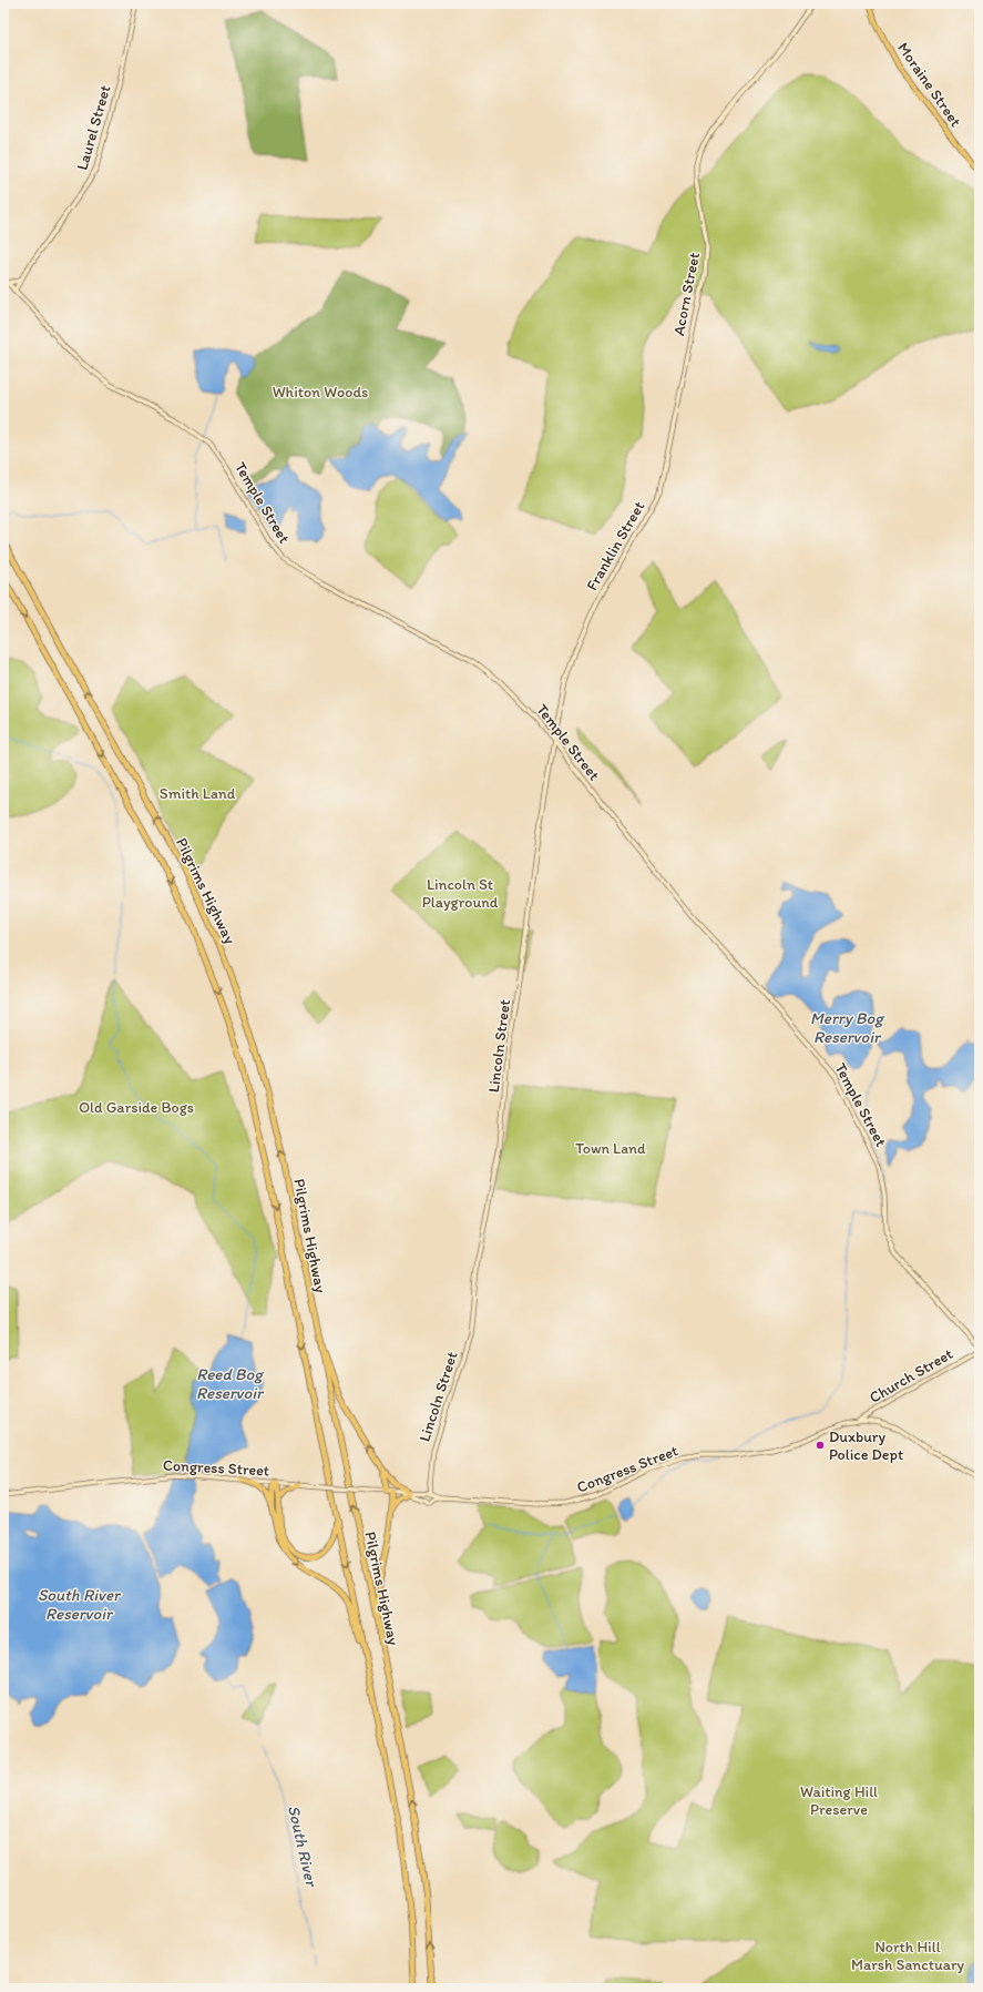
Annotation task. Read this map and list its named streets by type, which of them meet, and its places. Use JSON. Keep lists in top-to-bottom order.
{
  "streets": {
    "highway": ["Pilgrims Highway"],
    "main road": [
      "Moraine Street",
      "Laurel Street",
      "Acorn Street",
      "Temple Street",
      "Franklin Street",
      "Lincoln Street",
      "Church Street",
      "Congress Street"
    ]
  },
  "crossings": [
    ["Laurel Street", "Temple Street"],
    ["Acorn Street", "Franklin Street"],
    ["Temple Street", "Lincoln Street"],
    ["Temple Street", "Church Street"],
    ["Franklin Street", "Lincoln Street"],
    ["Lincoln Street", "Congress Street"],
    ["Church Street", "Congress Street"]
  ],
  "water": [
    "Merry Bog Reservoir",
    "Reed Bog Reservoir",
    "South River Reservoir",
    "South River"
  ],
  "parks": [
    "Whiton Woods",
    "Smith Land",
    "Lincoln St Playground",
    "Old Garside Bogs",
    "Town Land",
    "Waiting Hill Preserve",
    "North Hill Marsh Sanctuary"
  ],
  "places": ["Duxbury Police Dept"]
}
